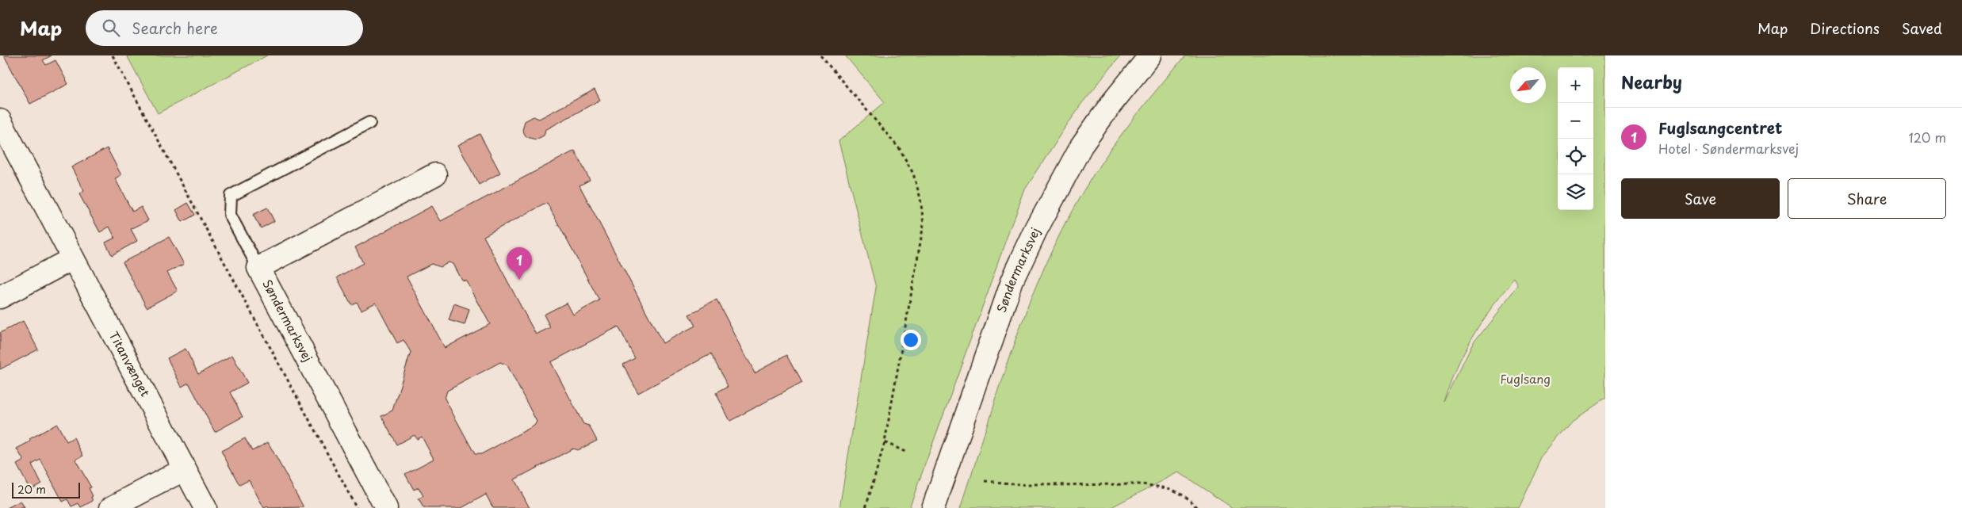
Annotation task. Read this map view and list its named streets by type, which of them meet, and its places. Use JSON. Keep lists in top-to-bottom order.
{
  "streets": {
    "street": ["Søndermarksvej", "Titanvænget"]
  },
  "parks": ["Fuglsang"],
  "scale_bar": "20 m",
  "north": "bottom left",
  "page": {
    "header": "Map",
    "search": "Search here",
    "nav": ["Map", "Directions", "Saved"],
    "heading": "Nearby",
    "map_buttons": ["+", "−"],
    "list": [
      {
        "mark": "1",
        "name": "Fuglsangcentret",
        "note": "Hotel · Søndermarksvej",
        "value": "120 m"
      }
    ],
    "buttons": ["Save", "Share"],
    "pins": "1",
    "scale": "20 m"
  }
}
